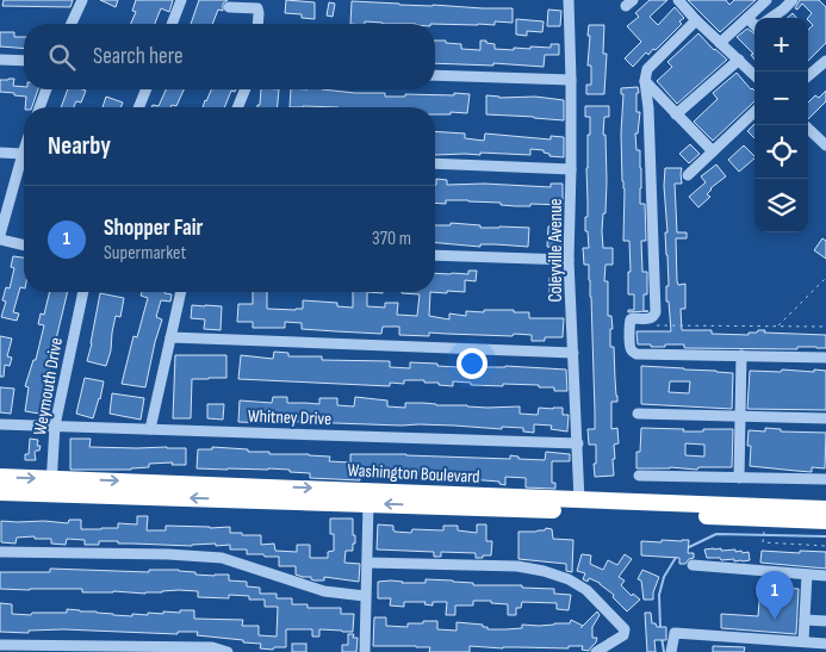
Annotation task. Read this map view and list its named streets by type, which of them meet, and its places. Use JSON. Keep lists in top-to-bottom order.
{
  "streets": {
    "highway": ["Washington Boulevard"],
    "street": ["Coleyville Avenue", "Weymouth Drive", "Whitney Drive"]
  },
  "crossings": [
    ["Coleyville Avenue", "Whitney Drive"],
    ["Coleyville Avenue", "Washington Boulevard"],
    ["Weymouth Drive", "Whitney Drive"],
    ["Weymouth Drive", "Washington Boulevard"]
  ],
  "page": {
    "map_buttons": ["+", "−"],
    "search": "Search here",
    "heading": "Nearby",
    "list": [
      {
        "mark": "1",
        "name": "Shopper Fair",
        "note": "Supermarket",
        "value": "370 m"
      }
    ],
    "pins": "1"
  }
}
